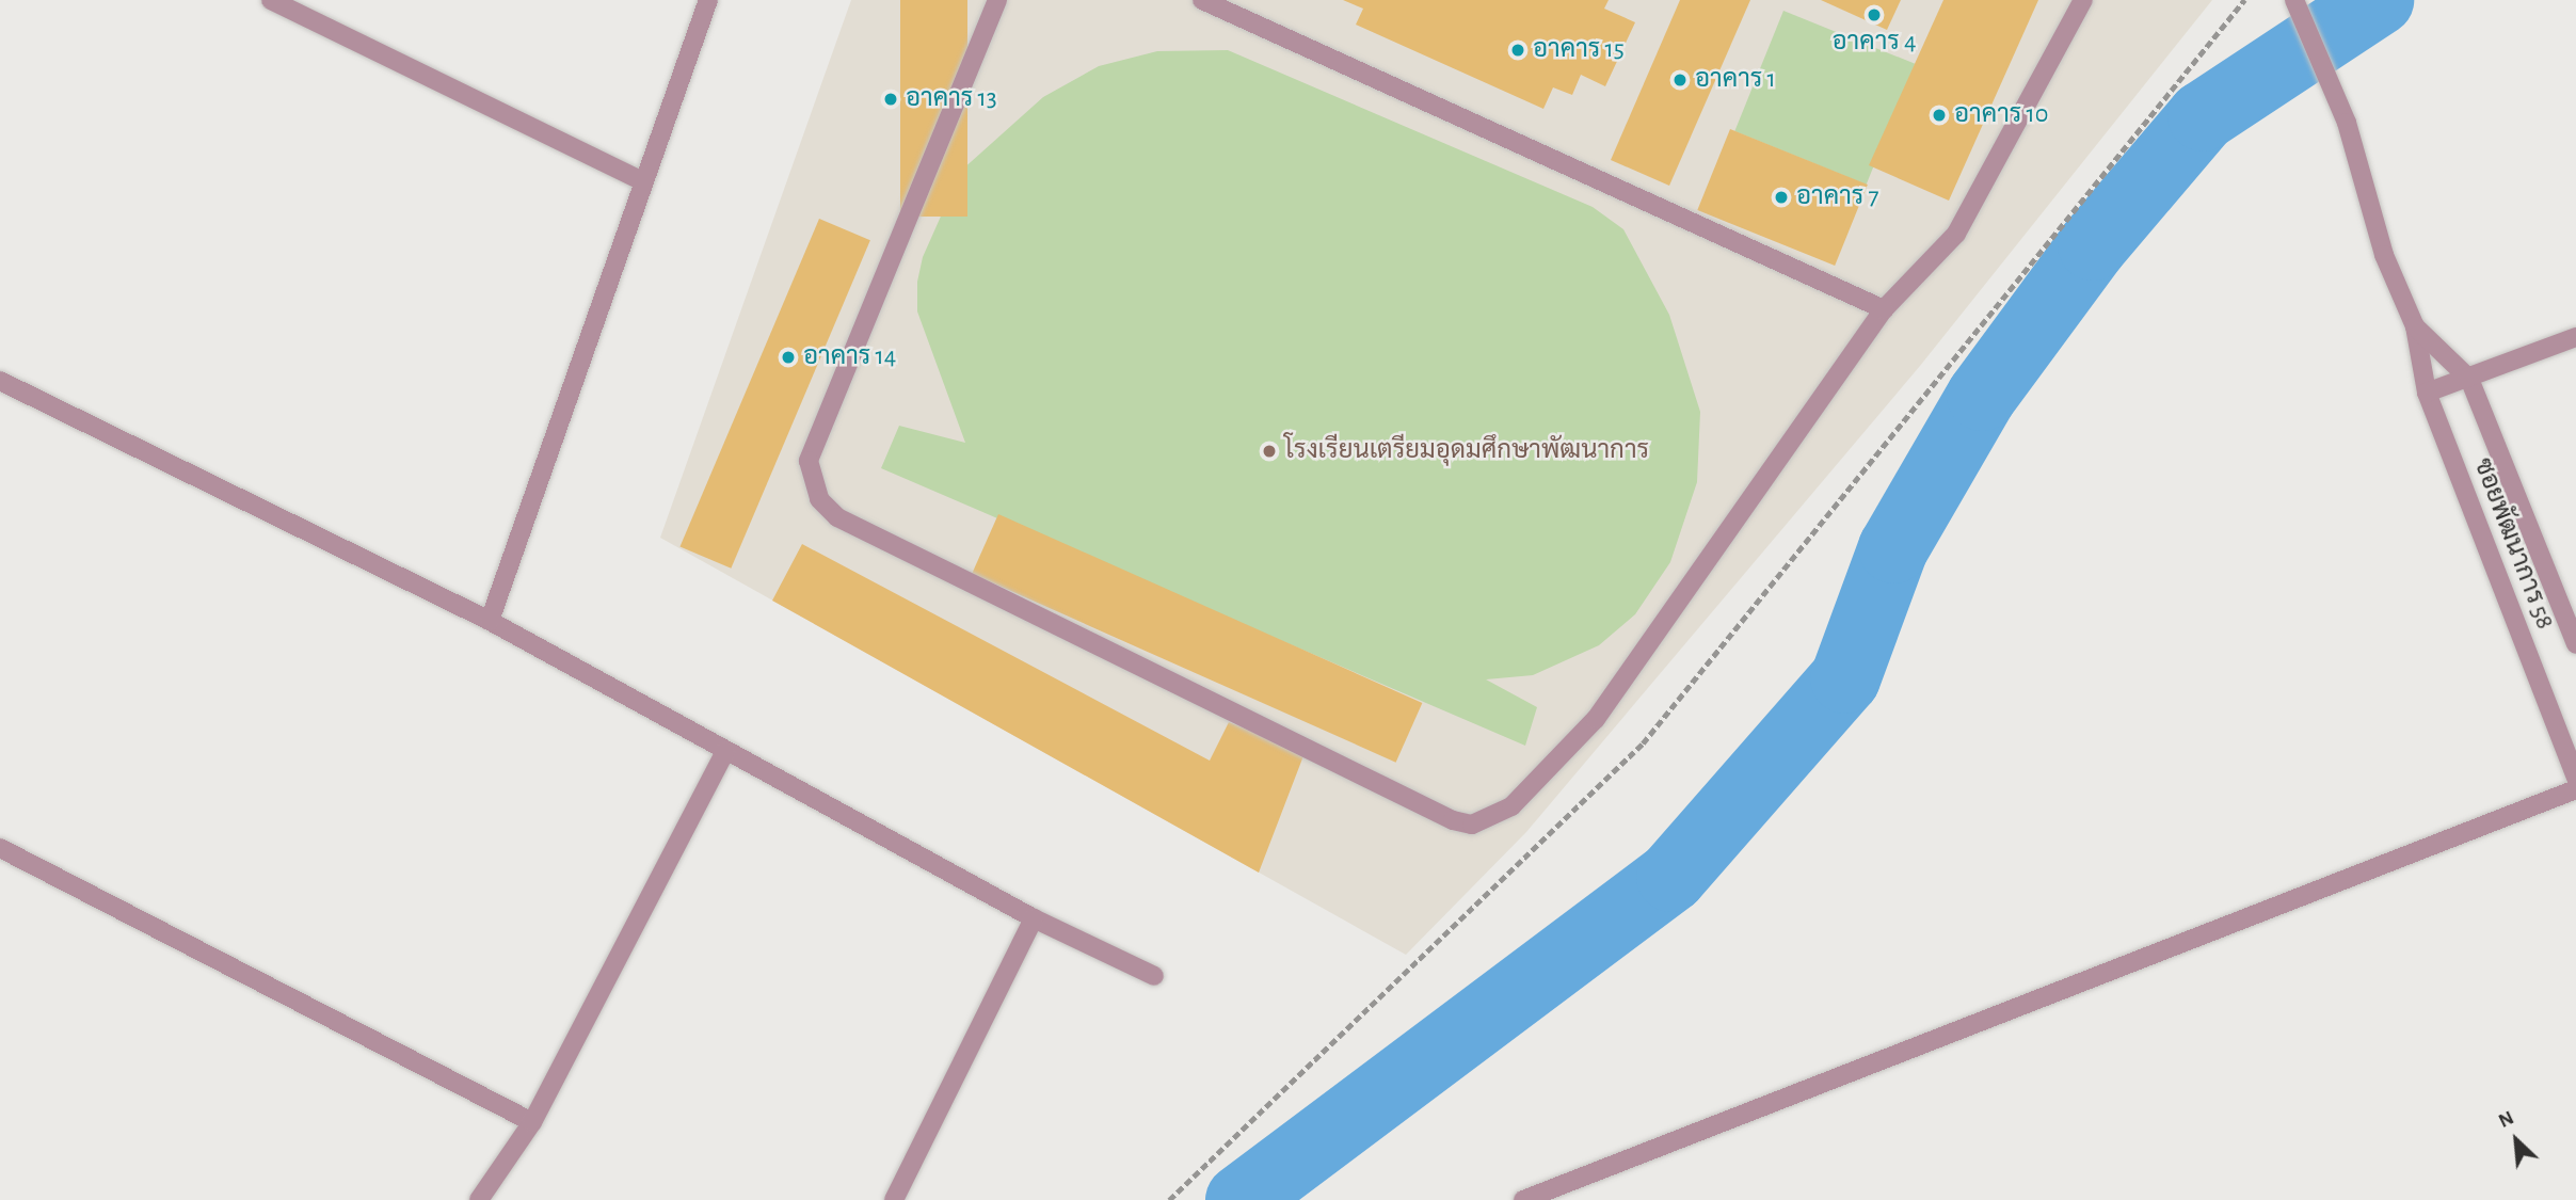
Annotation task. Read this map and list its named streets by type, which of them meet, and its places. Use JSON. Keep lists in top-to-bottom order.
{
  "streets": {
    "street": ["ซอยพัฒนาการ 58"]
  },
  "places": [
    "อาคาร 4",
    "อาคาร 15",
    "อาคาร 1",
    "อาคาร 13",
    "อาคาร 10",
    "อาคาร 7",
    "อาคาร 14",
    "โรงเรียนเตรียมอุดมศึกษาพัฒนาการ"
  ],
  "north": "top left"
}
